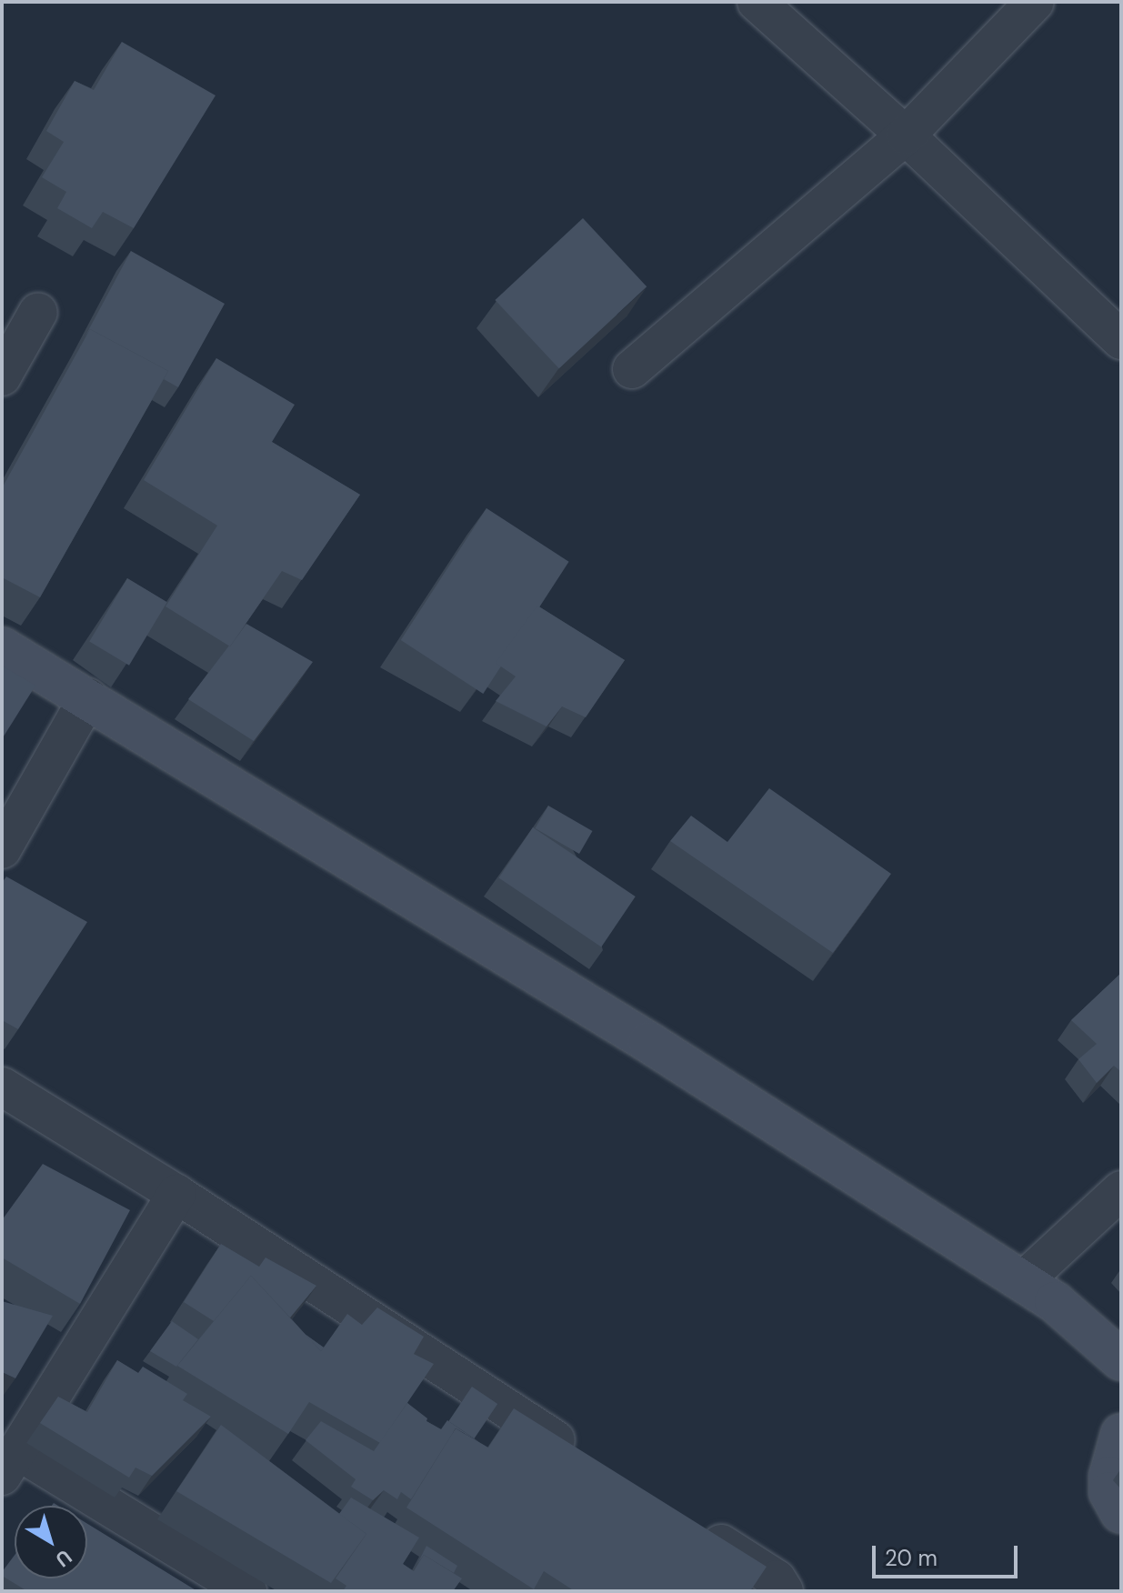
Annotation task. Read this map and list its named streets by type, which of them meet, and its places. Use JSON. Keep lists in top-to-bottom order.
{
  "scale_bar": "20 m",
  "north": "bottom right"
}
